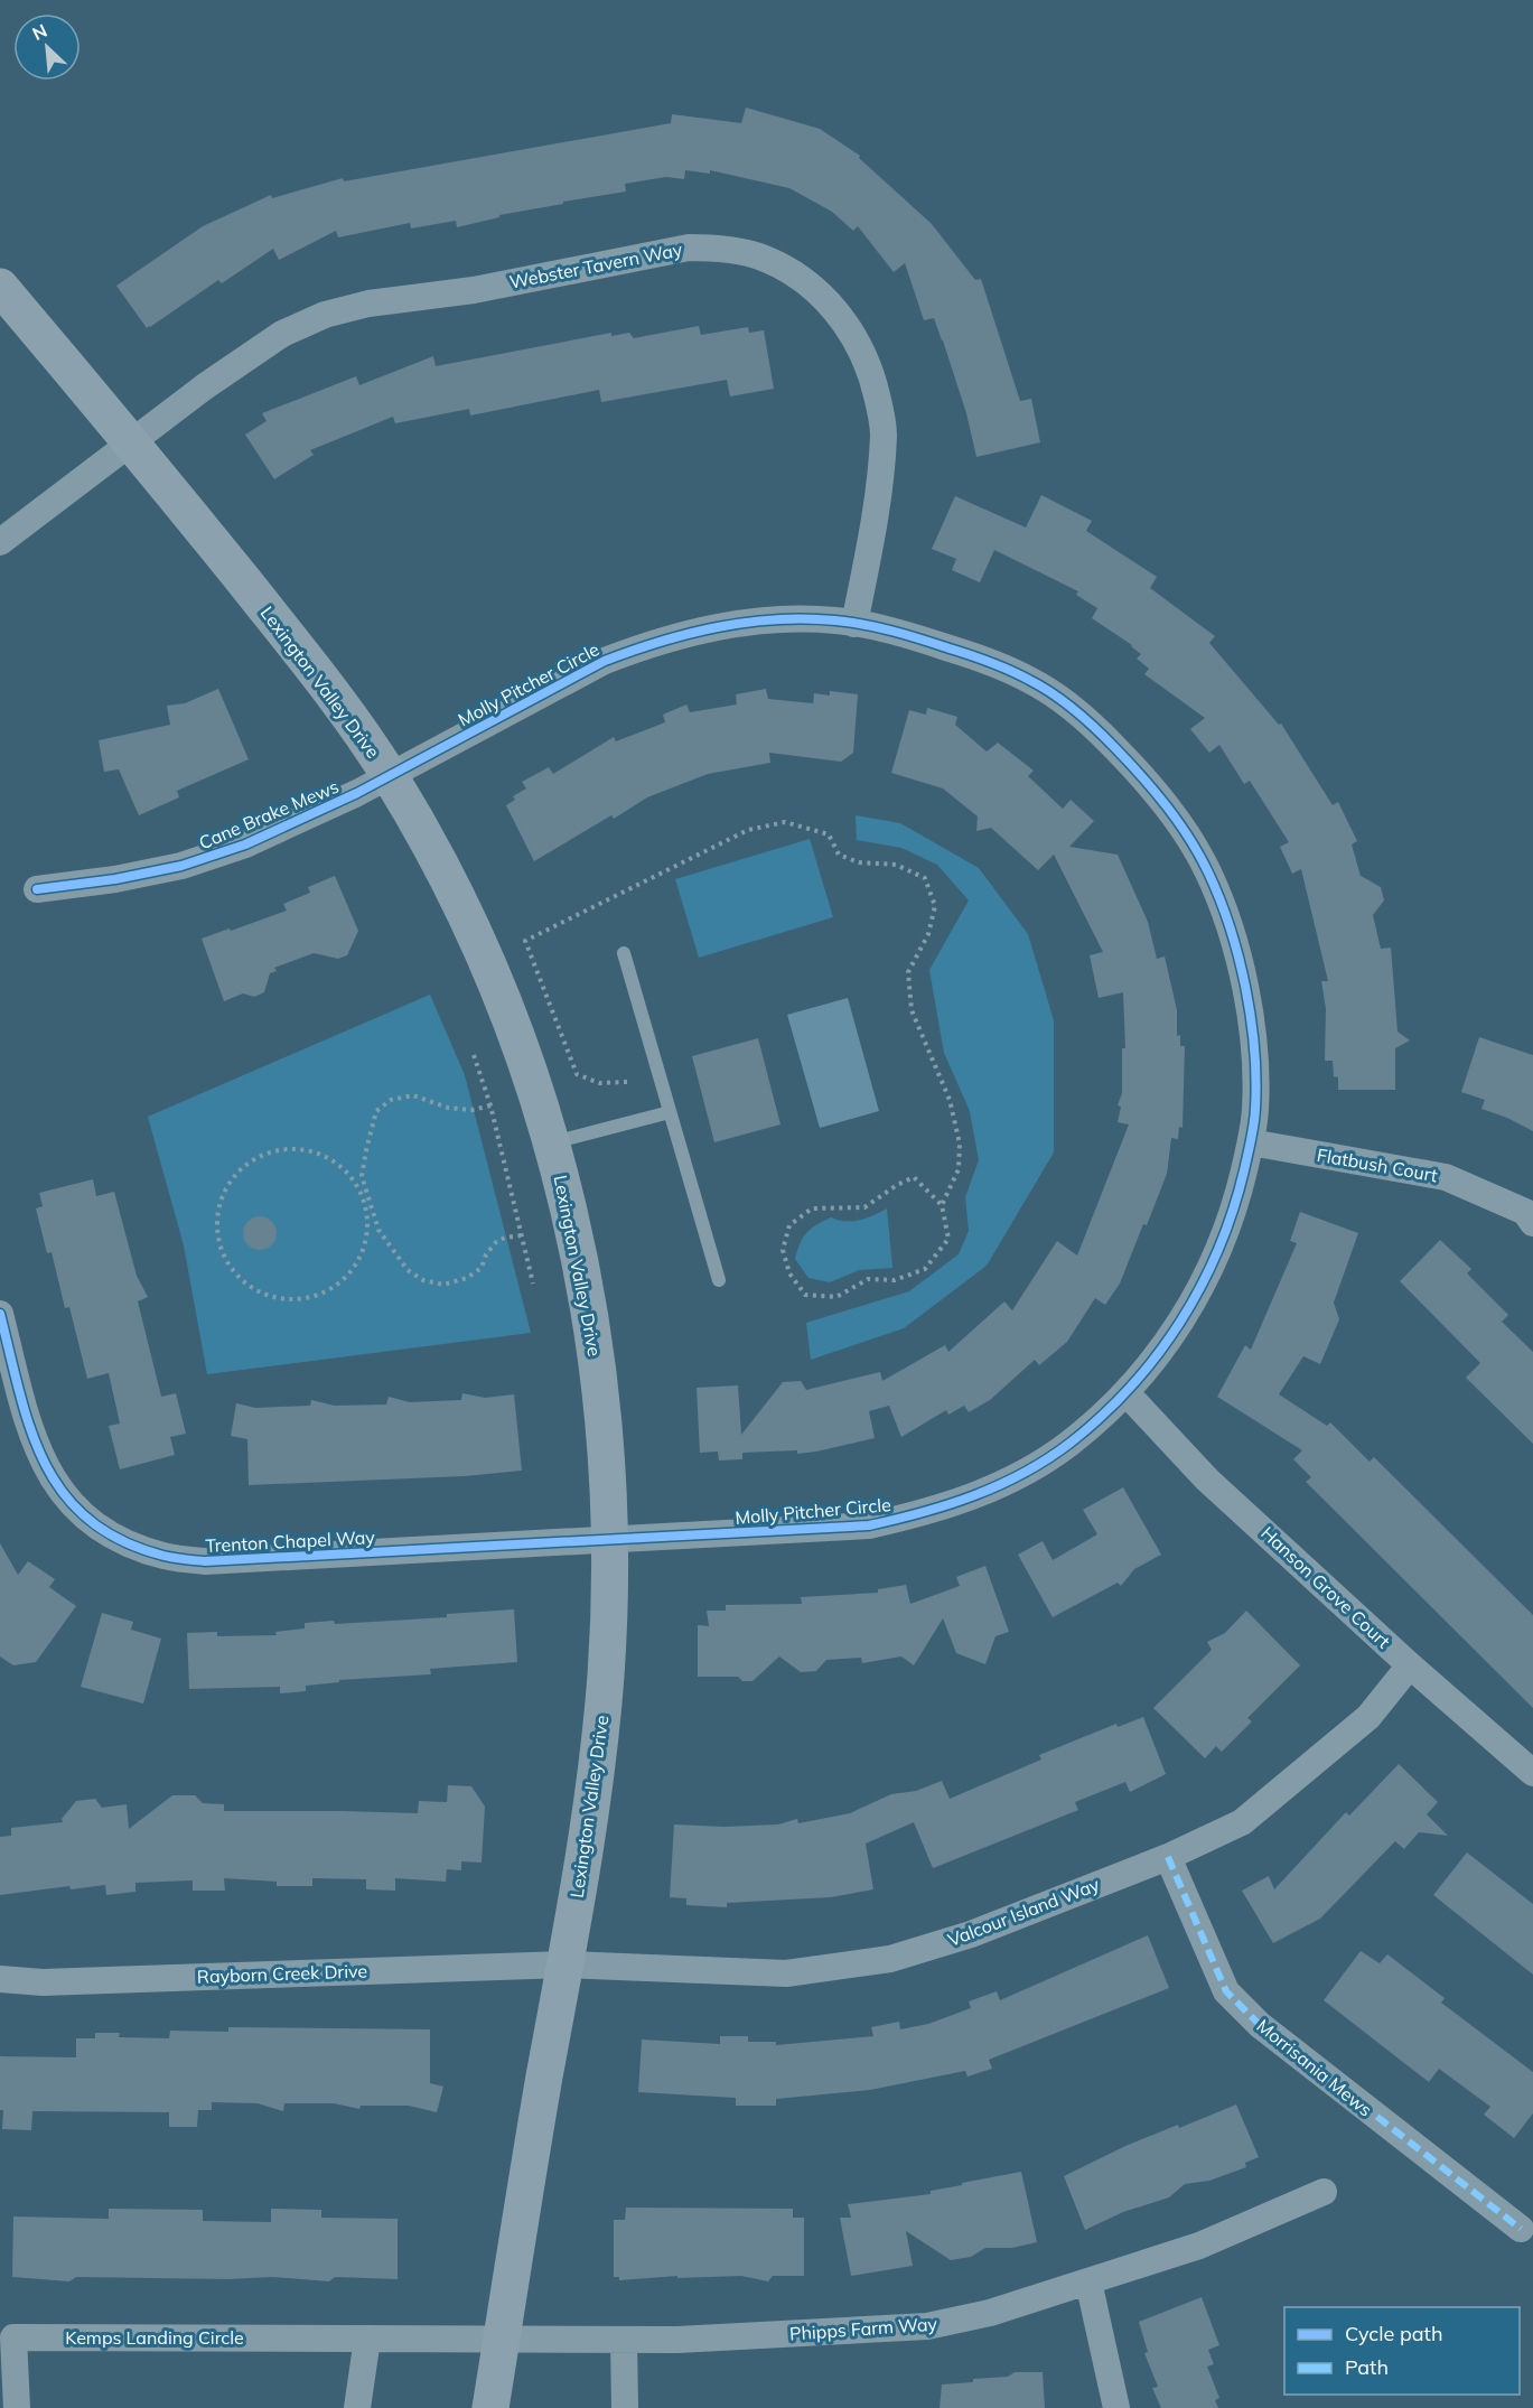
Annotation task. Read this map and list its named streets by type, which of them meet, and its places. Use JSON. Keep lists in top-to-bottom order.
{
  "streets": {
    "street": [
      "Webster Tavern Way",
      "Lexington Valley Drive",
      "Molly Pitcher Circle",
      "Cane Brake Mews",
      "Flatbush Court",
      "Trenton Chapel Way",
      "Hanson Grove Court",
      "Valcour Island Way",
      "Rayborn Creek Drive",
      "Morrisania Mews",
      "Phipps Farm Way",
      "Kemps Landing Circle"
    ]
  },
  "crossings": [
    ["Webster Tavern Way", "Lexington Valley Drive"],
    ["Webster Tavern Way", "Molly Pitcher Circle"],
    ["Lexington Valley Drive", "Molly Pitcher Circle"],
    ["Lexington Valley Drive", "Cane Brake Mews"],
    ["Lexington Valley Drive", "Trenton Chapel Way"],
    ["Lexington Valley Drive", "Valcour Island Way"],
    ["Lexington Valley Drive", "Rayborn Creek Drive"],
    ["Lexington Valley Drive", "Phipps Farm Way"],
    ["Lexington Valley Drive", "Kemps Landing Circle"],
    ["Molly Pitcher Circle", "Cane Brake Mews"],
    ["Molly Pitcher Circle", "Flatbush Court"],
    ["Molly Pitcher Circle", "Trenton Chapel Way"],
    ["Molly Pitcher Circle", "Hanson Grove Court"],
    ["Hanson Grove Court", "Valcour Island Way"],
    ["Valcour Island Way", "Rayborn Creek Drive"],
    ["Valcour Island Way", "Morrisania Mews"],
    ["Phipps Farm Way", "Kemps Landing Circle"]
  ],
  "legend": ["Cycle path", "Path"],
  "north": "top left"
}
